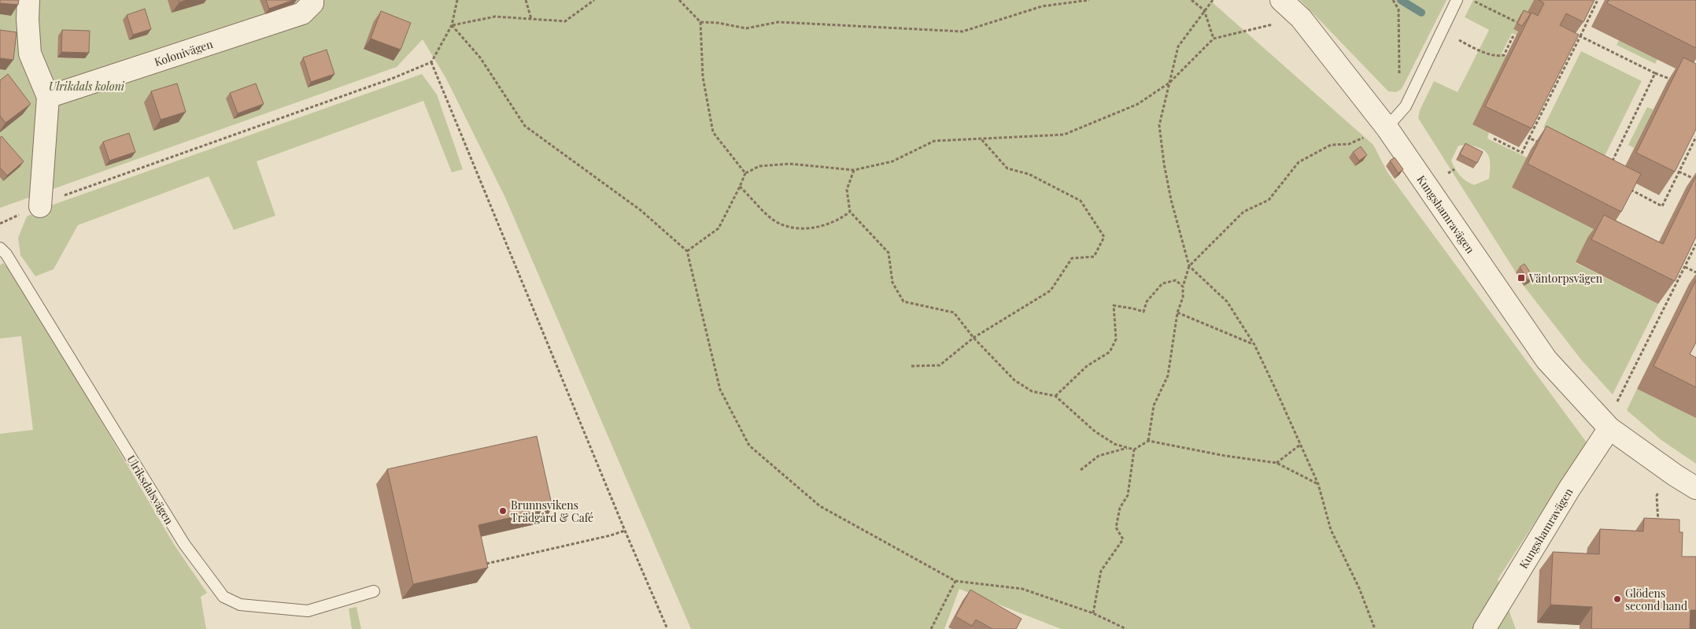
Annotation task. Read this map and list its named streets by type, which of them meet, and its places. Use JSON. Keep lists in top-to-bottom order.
{
  "streets": {
    "street": ["Kolonivägen", "Kungshamravägen"],
    "lane": ["Ulriksdalsvägen"]
  },
  "parks": ["Ulrikdals koloni"],
  "places": {
    "transit": ["Väntorpsvägen"],
    "other": ["Brunnsvikens Trädgård & Café", "Glödens second hand"]
  }
}
